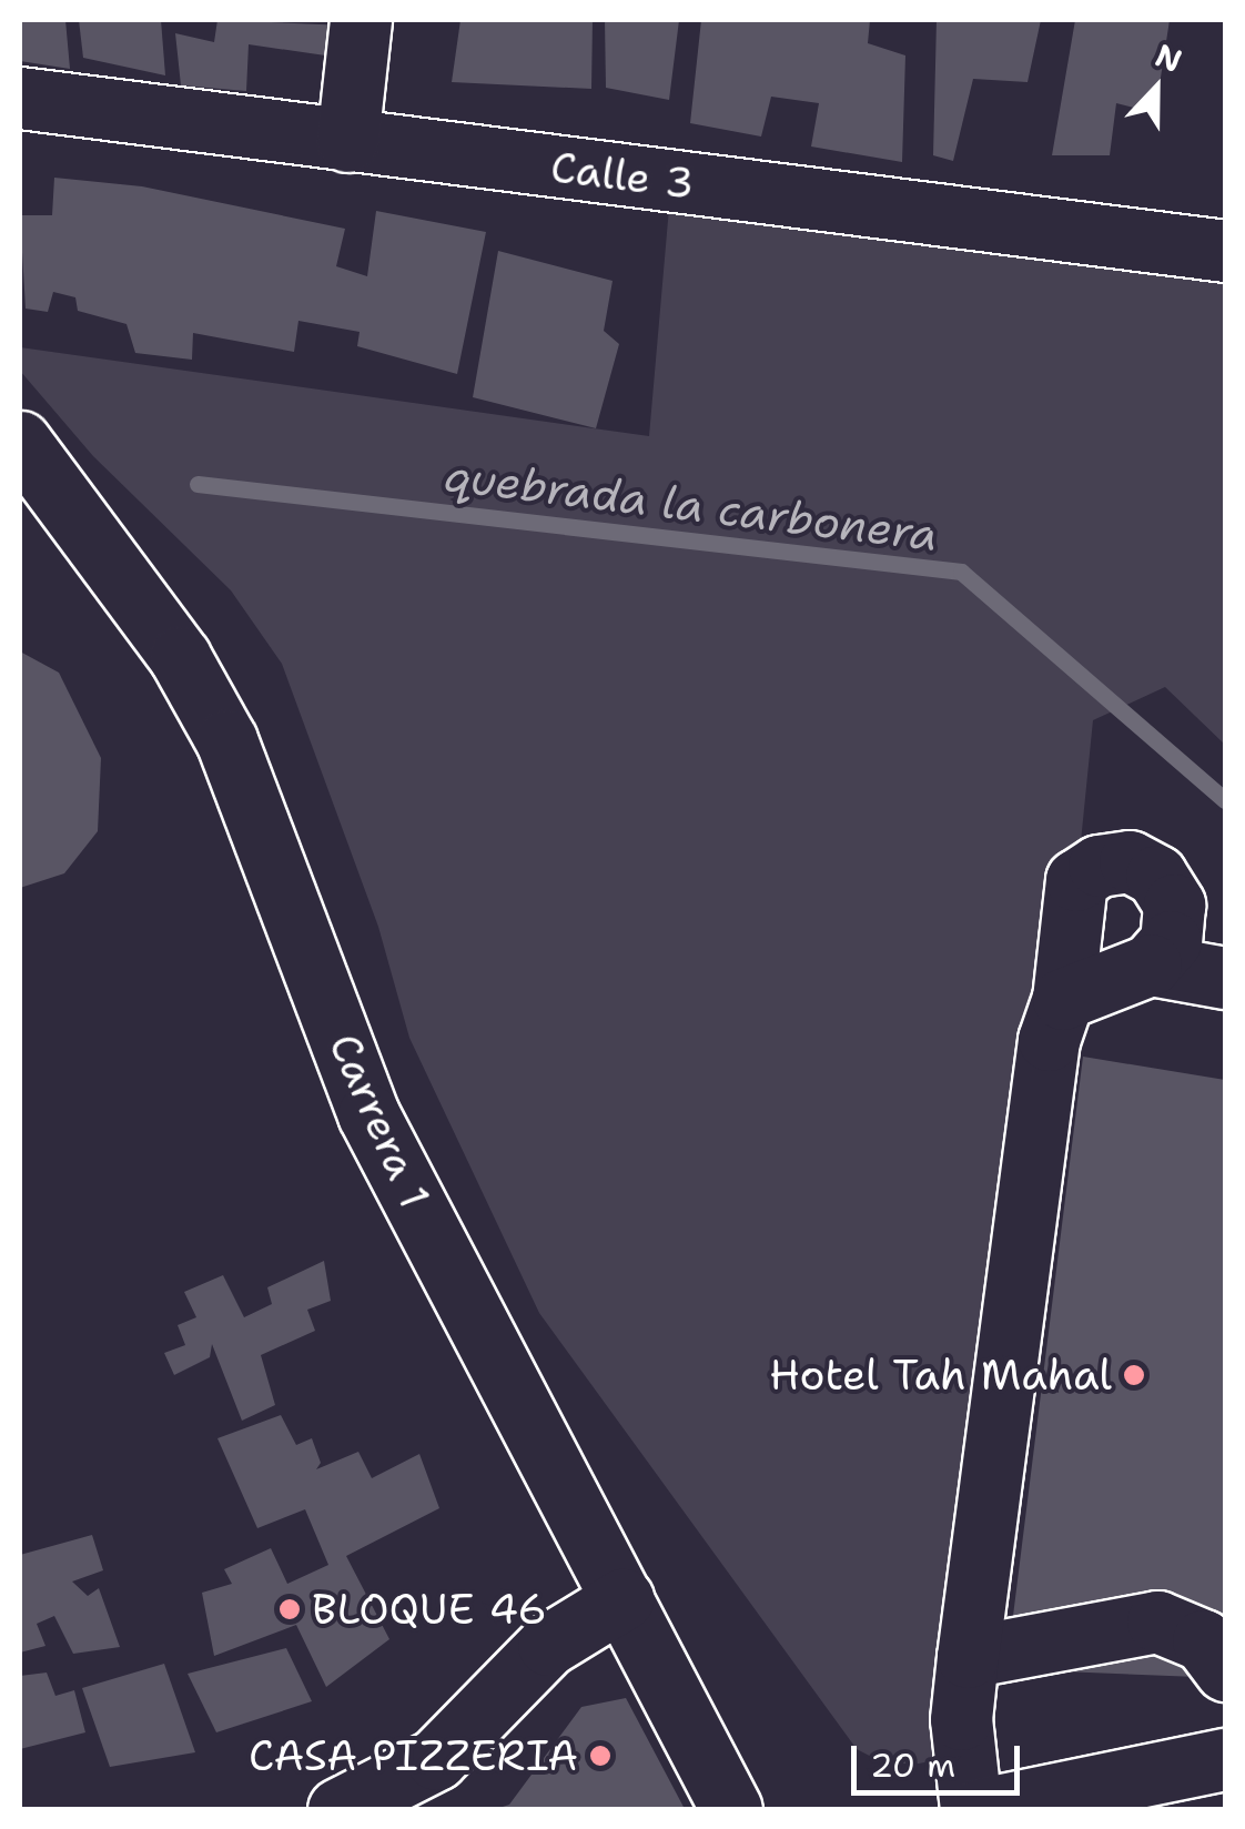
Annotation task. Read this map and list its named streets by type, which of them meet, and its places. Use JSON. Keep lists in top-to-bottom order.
{
  "streets": {
    "street": ["Calle 3", "Carrera 1"]
  },
  "water": ["quebrada la carbonera"],
  "places": ["Hotel Tah Mahal", "BLOQUE 46", "CASA PIZZERIA"],
  "scale_bar": "20 m",
  "north": "top"
}
